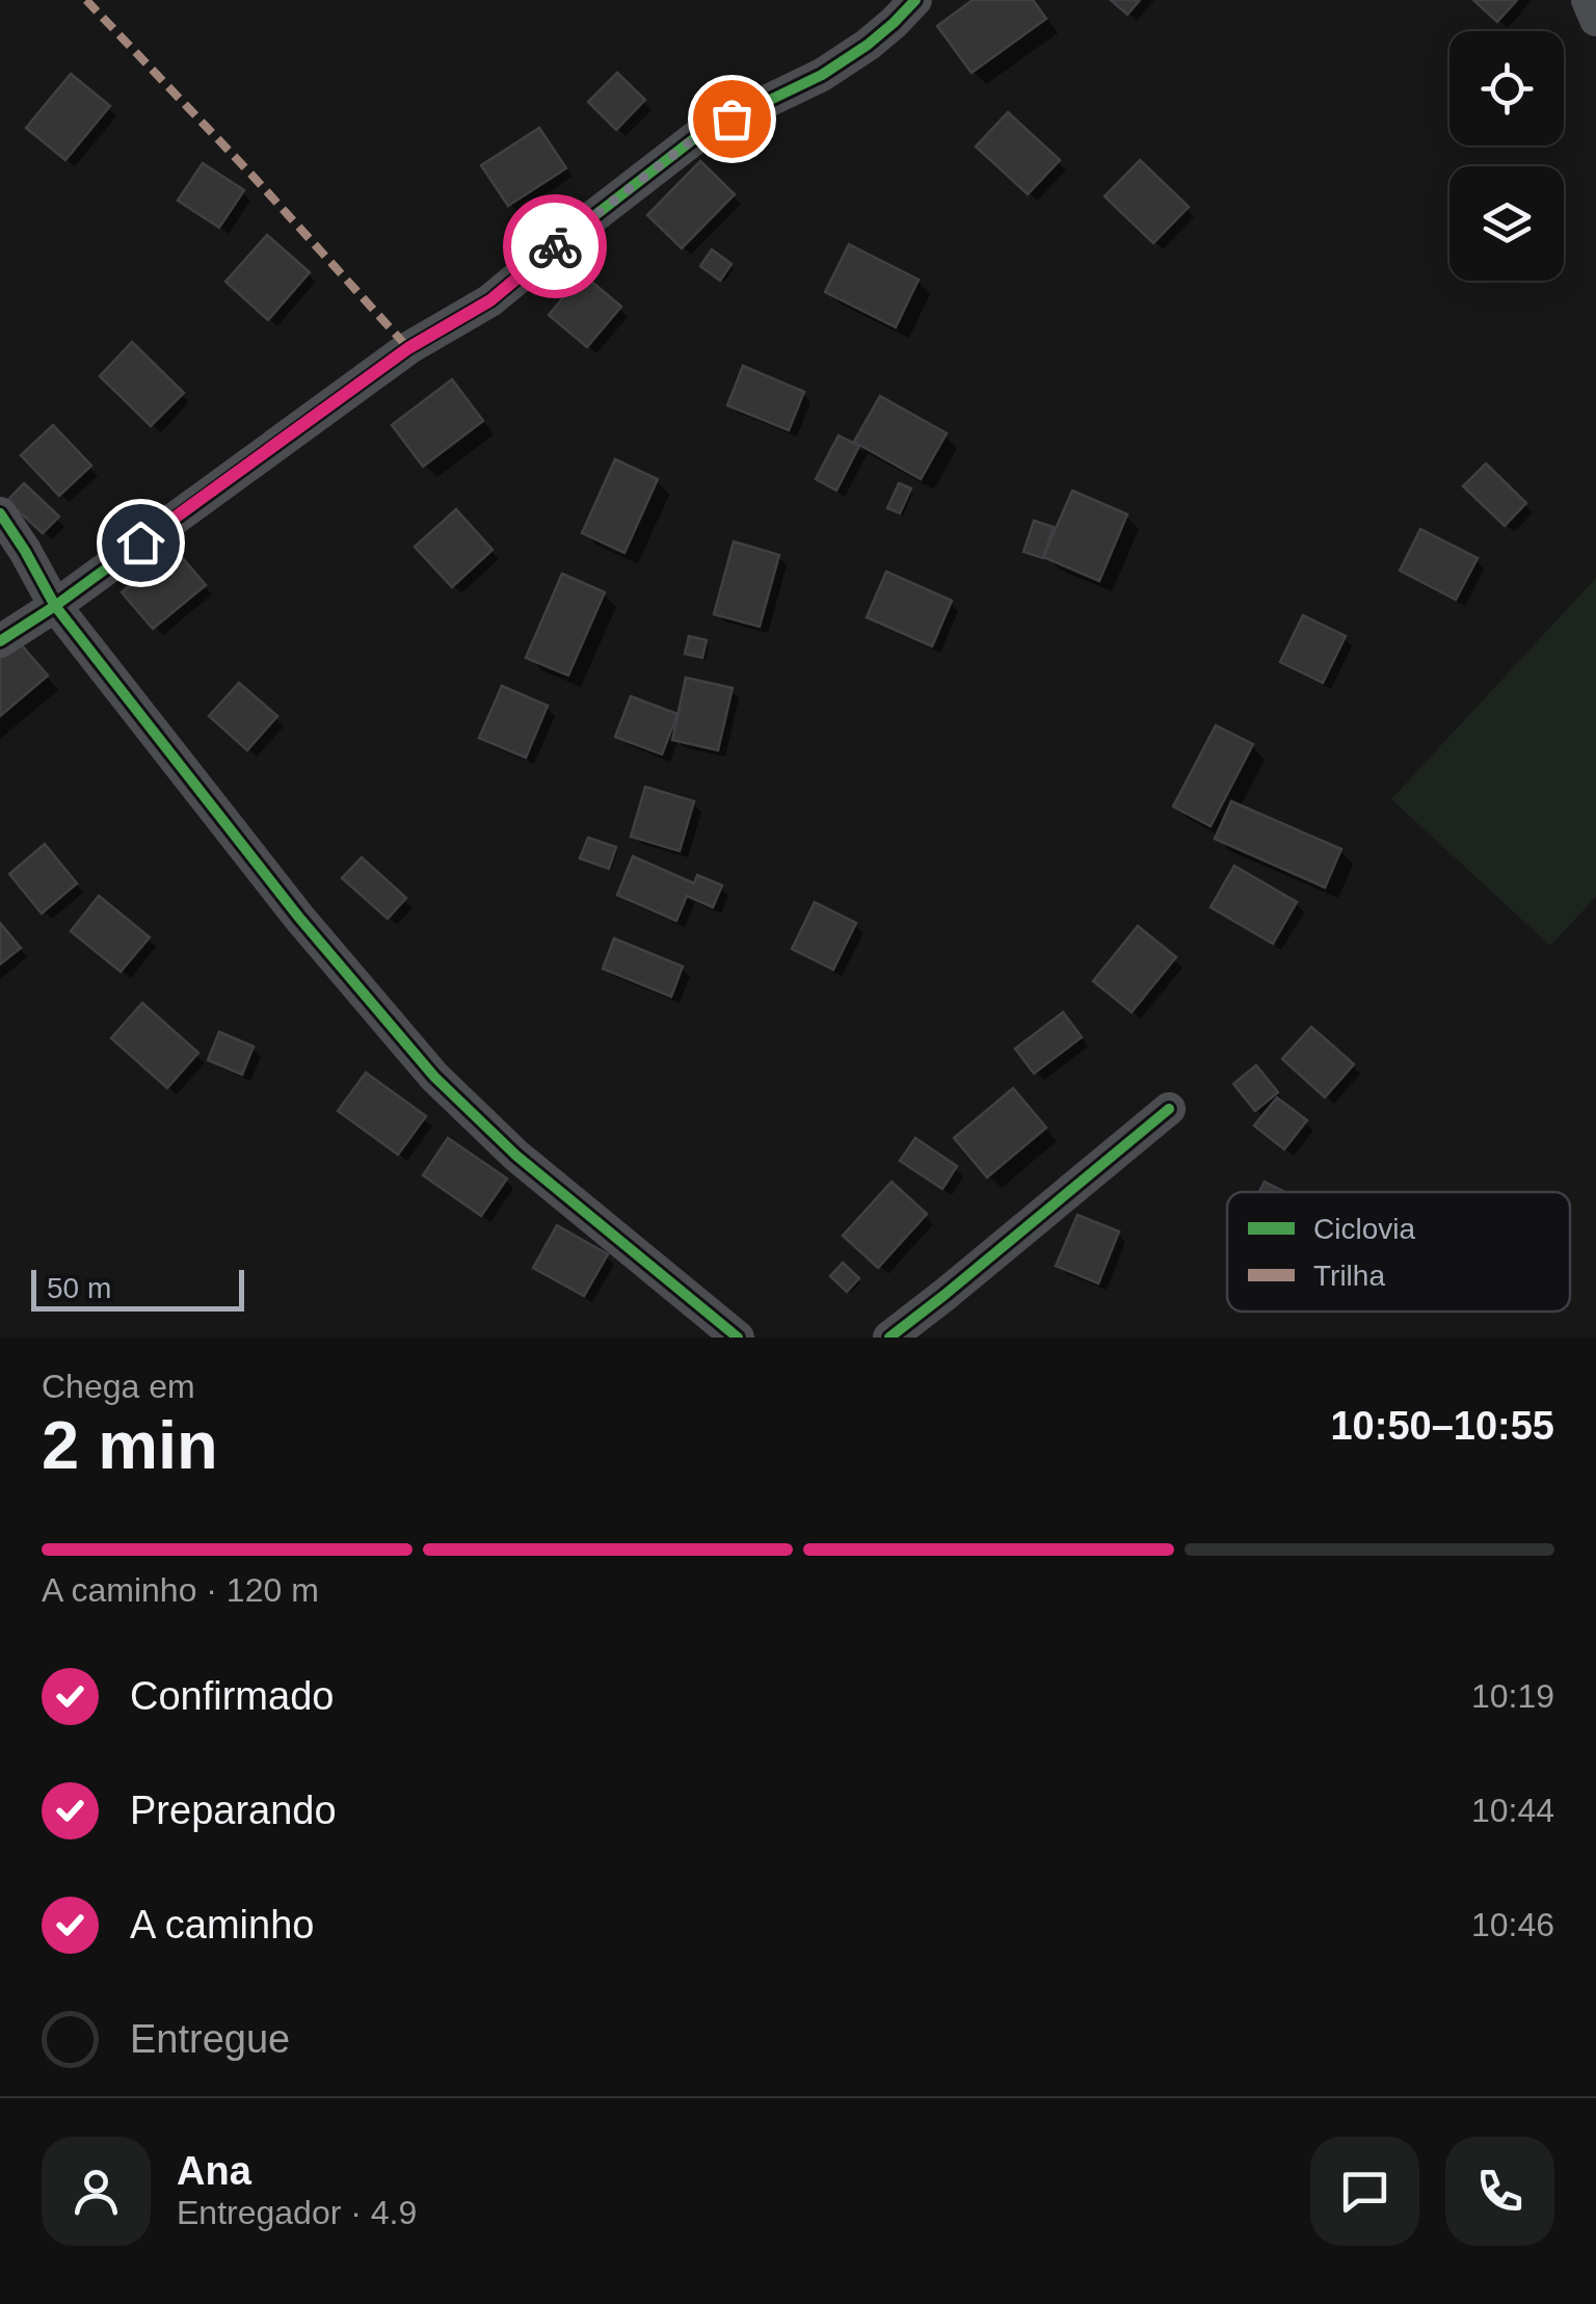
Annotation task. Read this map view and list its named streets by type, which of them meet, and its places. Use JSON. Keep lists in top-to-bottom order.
{
  "legend": ["Ciclovia", "Trilha"],
  "scale_bar": "50 m",
  "page": {
    "scale": "50 m",
    "heading": ["2 min", "Chega em", "10:50–10:55"],
    "panel": ["Ana", "Entregador · 4.9"],
    "bar": "A caminho · 120 m",
    "list": [
      ["Confirmado", "10:19"],
      ["Preparando", "10:44"],
      ["A caminho", "10:46"],
      "Entregue"
    ]
  }
}
